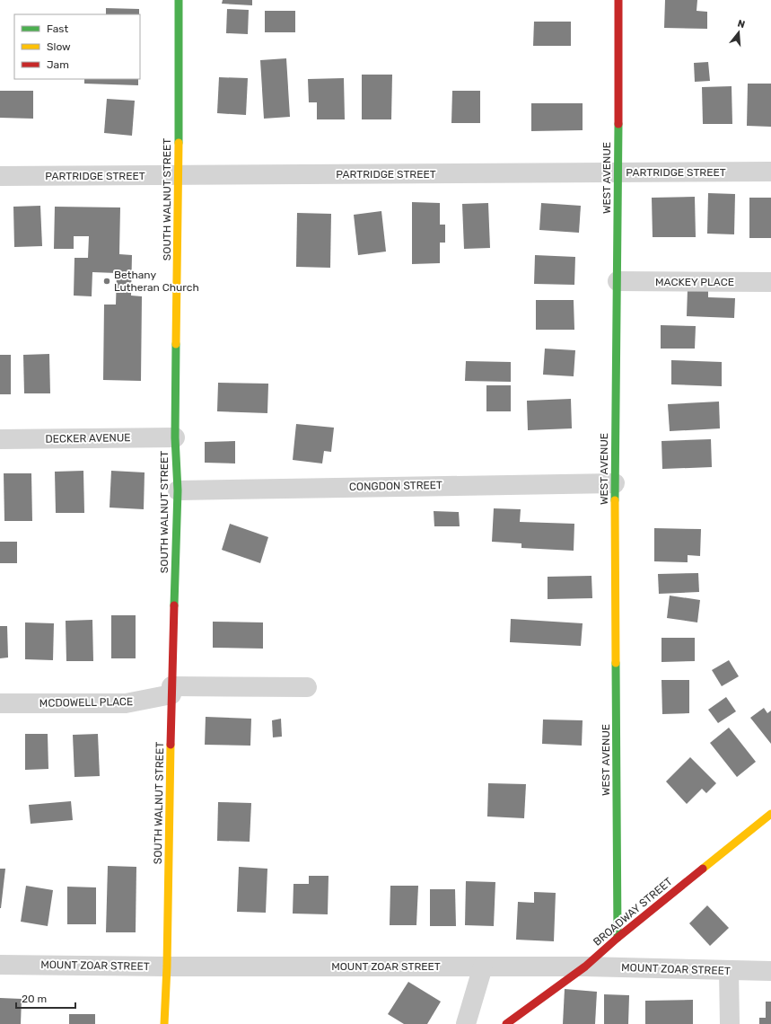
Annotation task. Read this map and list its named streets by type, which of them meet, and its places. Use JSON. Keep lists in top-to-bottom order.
{
  "streets": {
    "street": [
      "PARTRIDGE STREET",
      "WEST AVENUE",
      "SOUTH WALNUT STREET",
      "MACKEY PLACE",
      "DECKER AVENUE",
      "CONGDON STREET",
      "MCDOWELL PLACE",
      "BROADWAY STREET",
      "MOUNT ZOAR STREET"
    ]
  },
  "crossings": [
    ["PARTRIDGE STREET", "WEST AVENUE"],
    ["PARTRIDGE STREET", "SOUTH WALNUT STREET"],
    ["WEST AVENUE", "MACKEY PLACE"],
    ["WEST AVENUE", "CONGDON STREET"],
    ["WEST AVENUE", "BROADWAY STREET"],
    ["SOUTH WALNUT STREET", "DECKER AVENUE"],
    ["SOUTH WALNUT STREET", "CONGDON STREET"],
    ["SOUTH WALNUT STREET", "MCDOWELL PLACE"],
    ["SOUTH WALNUT STREET", "MOUNT ZOAR STREET"],
    ["BROADWAY STREET", "MOUNT ZOAR STREET"]
  ],
  "places": ["Bethany Lutheran Church"],
  "legend": ["Fast", "Slow", "Jam"],
  "scale_bar": "20 m",
  "north": "top"
}
